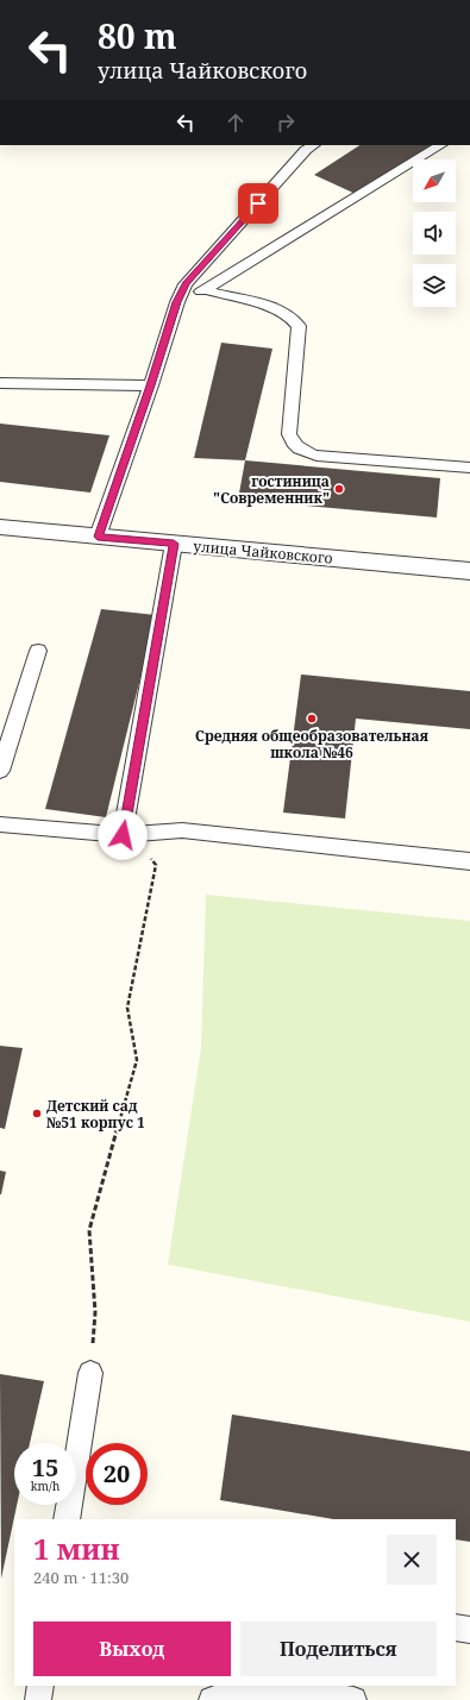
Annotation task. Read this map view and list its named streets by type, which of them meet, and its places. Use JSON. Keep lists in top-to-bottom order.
{
  "streets": {
    "street": ["улица Чайковского"]
  },
  "places": ["гостиница \"Современник\"", "Средняя общеобразовательная школа №46", "Детский сад №51 корпус 1"],
  "north": "bottom left",
  "page": {
    "turn": ["80 m", "улица Чайковского"],
    "speed": "15 km/h",
    "limit": "20",
    "heading": ["1 мин", "240 m · 11:30"],
    "buttons": ["Выход", "Поделиться"]
  }
}
